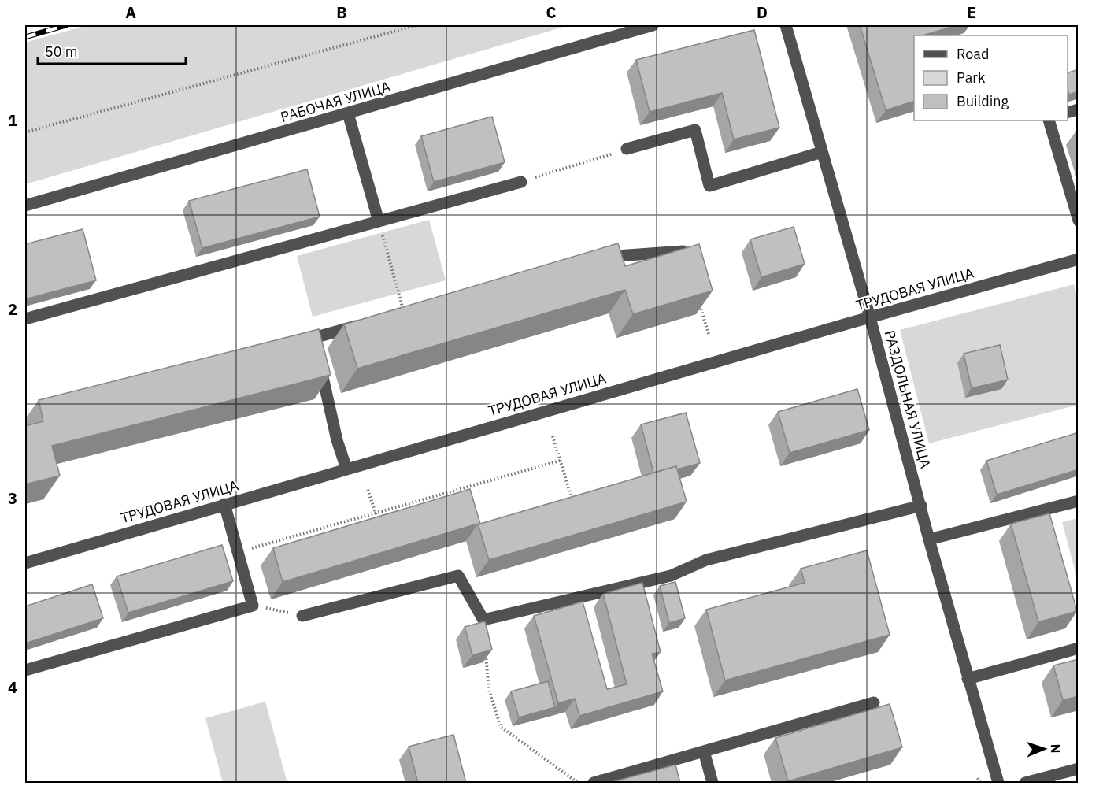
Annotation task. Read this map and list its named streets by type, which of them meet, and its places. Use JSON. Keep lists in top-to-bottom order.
{
  "streets": {
    "street": ["РАБОЧАЯ УЛИЦА", "ТРУДОВАЯ УЛИЦА", "РАЗДОЛЬНАЯ УЛИЦА"]
  },
  "crossings": [
    ["ТРУДОВАЯ УЛИЦА", "РАЗДОЛЬНАЯ УЛИЦА"]
  ],
  "legend": ["Road", "Park", "Building"],
  "scale_bar": "50 m",
  "north": "right",
  "grid": {
    "columns": [
      "A",
      "B",
      "C",
      "D",
      "E"
    ],
    "rows": [
      "1",
      "2",
      "3",
      "4"
    ]
  }
}
